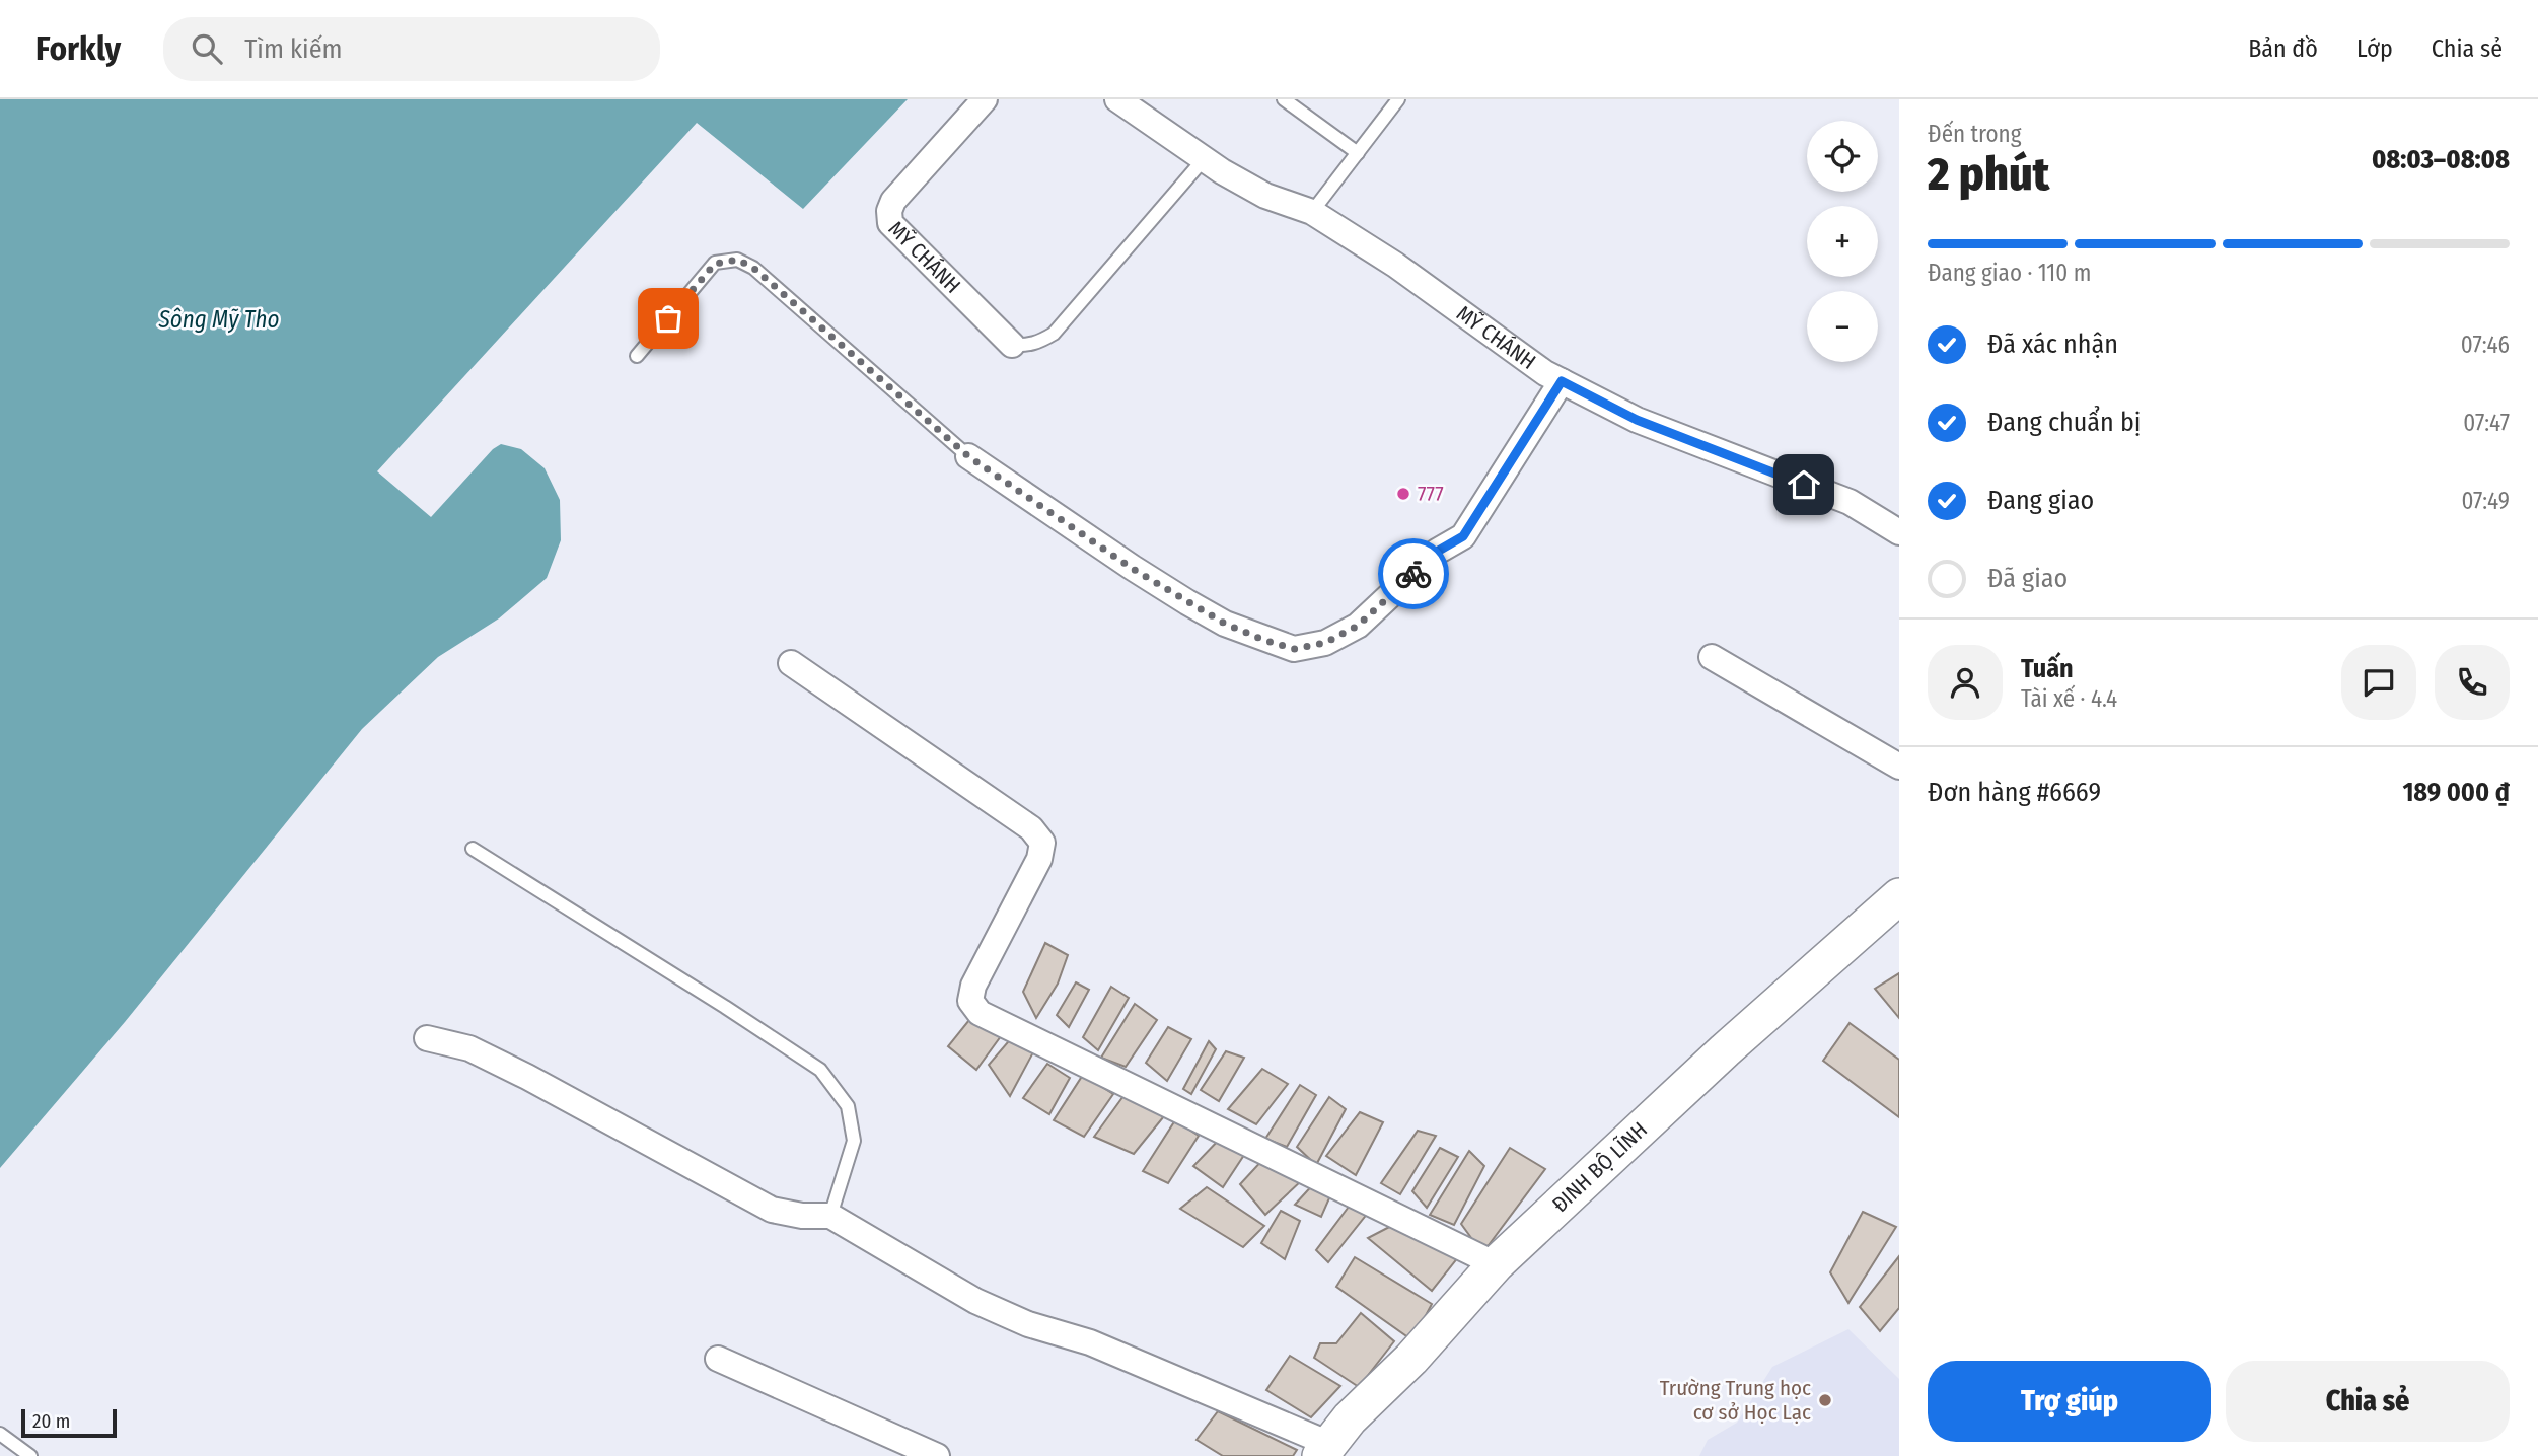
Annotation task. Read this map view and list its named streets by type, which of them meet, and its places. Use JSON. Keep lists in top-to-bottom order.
{
  "streets": {
    "main road": ["ĐINH BỘ LĨNH"],
    "street": ["MỸ CHÁNH"]
  },
  "water": ["Sông Mỹ Tho"],
  "places": ["777", "Trường Trung học cơ sở Học Lạc"],
  "scale_bar": "20 m",
  "page": {
    "header": "Forkly",
    "search": "Tìm kiếm",
    "nav": ["Bản đồ", "Lớp", "Chia sẻ"],
    "heading": ["2 phút", "Đến trong", "08:03–08:08"],
    "panel": [
      "Tuấn",
      "Tài xế · 4.4",
      "Đơn hàng #6669",
      "189 000 ₫"
    ],
    "map_buttons": ["+", "−"],
    "bar": "Đang giao · 110 m",
    "list": [
      ["Đã xác nhận", "07:46"],
      ["Đang chuẩn bị", "07:47"],
      ["Đang giao", "07:49"],
      "Đã giao"
    ],
    "buttons": ["Trợ giúp", "Chia sẻ"],
    "scale": "20 m"
  }
}
